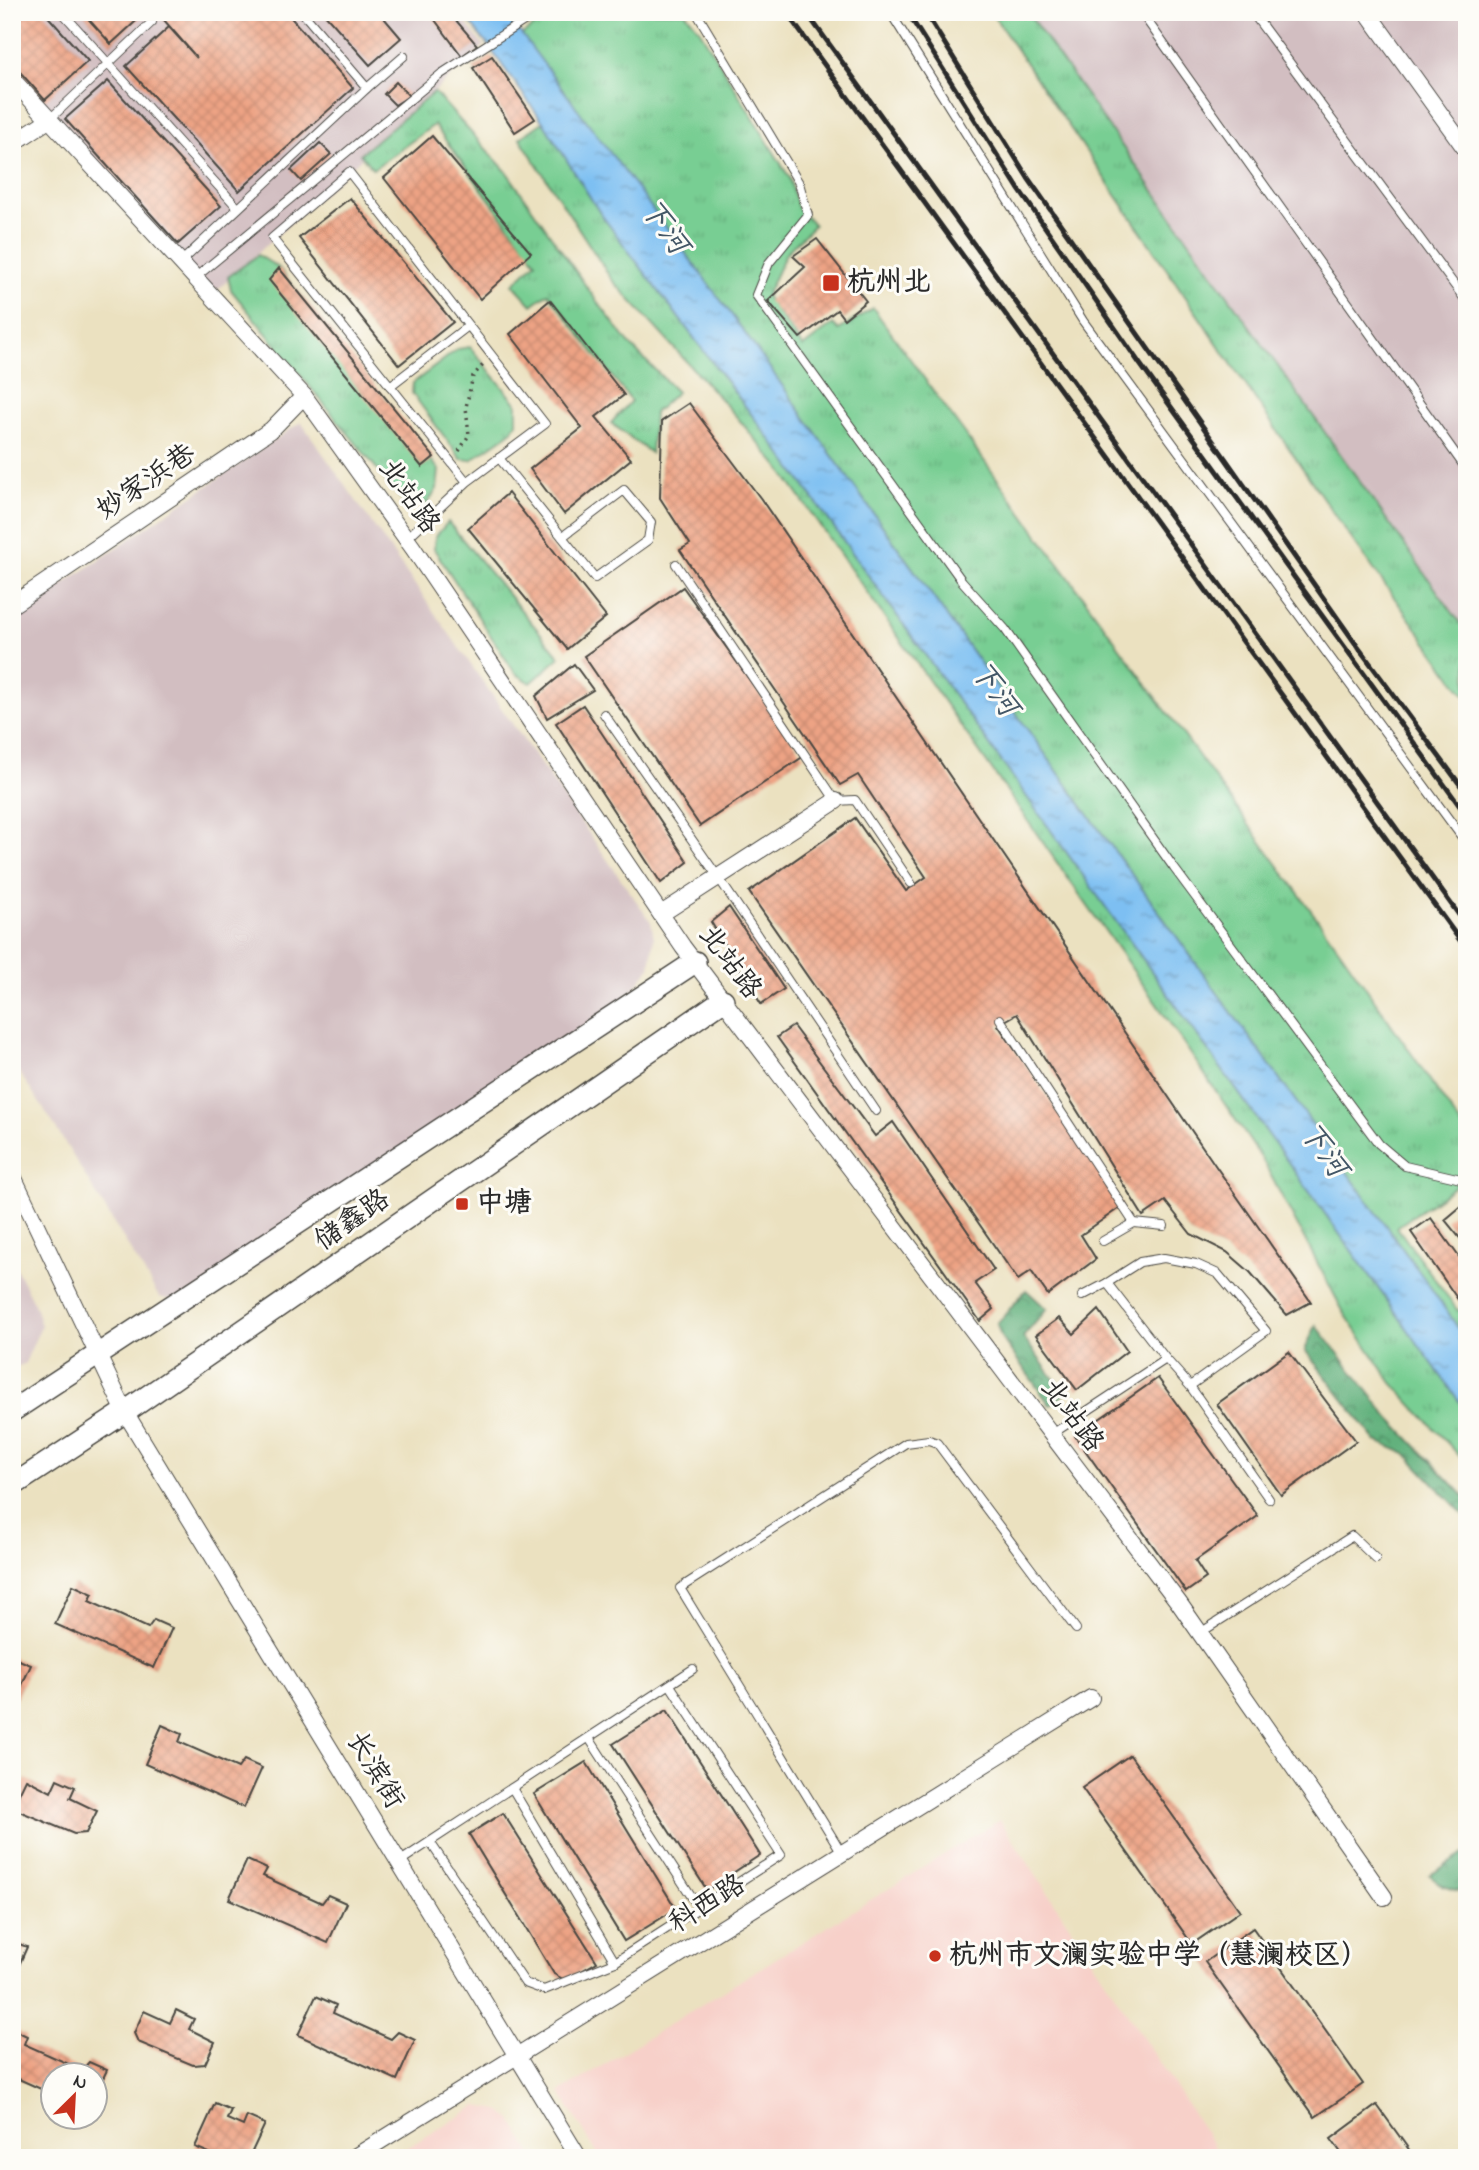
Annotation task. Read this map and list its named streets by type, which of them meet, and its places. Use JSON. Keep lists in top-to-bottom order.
{
  "streets": {
    "street": [
      "妙家浜巷",
      "北站路",
      "储鑫路",
      "长滨街",
      "科西路"
    ]
  },
  "crossings": [
    ["妙家浜巷", "北站路"],
    ["北站路", "储鑫路"],
    ["储鑫路", "长滨街"],
    ["长滨街", "科西路"]
  ],
  "water": ["下河"],
  "places": {
    "transit": ["杭州北", "中塘"],
    "other": ["杭州市文澜实验中学（慧澜校区）"]
  },
  "north": "top right"
}
